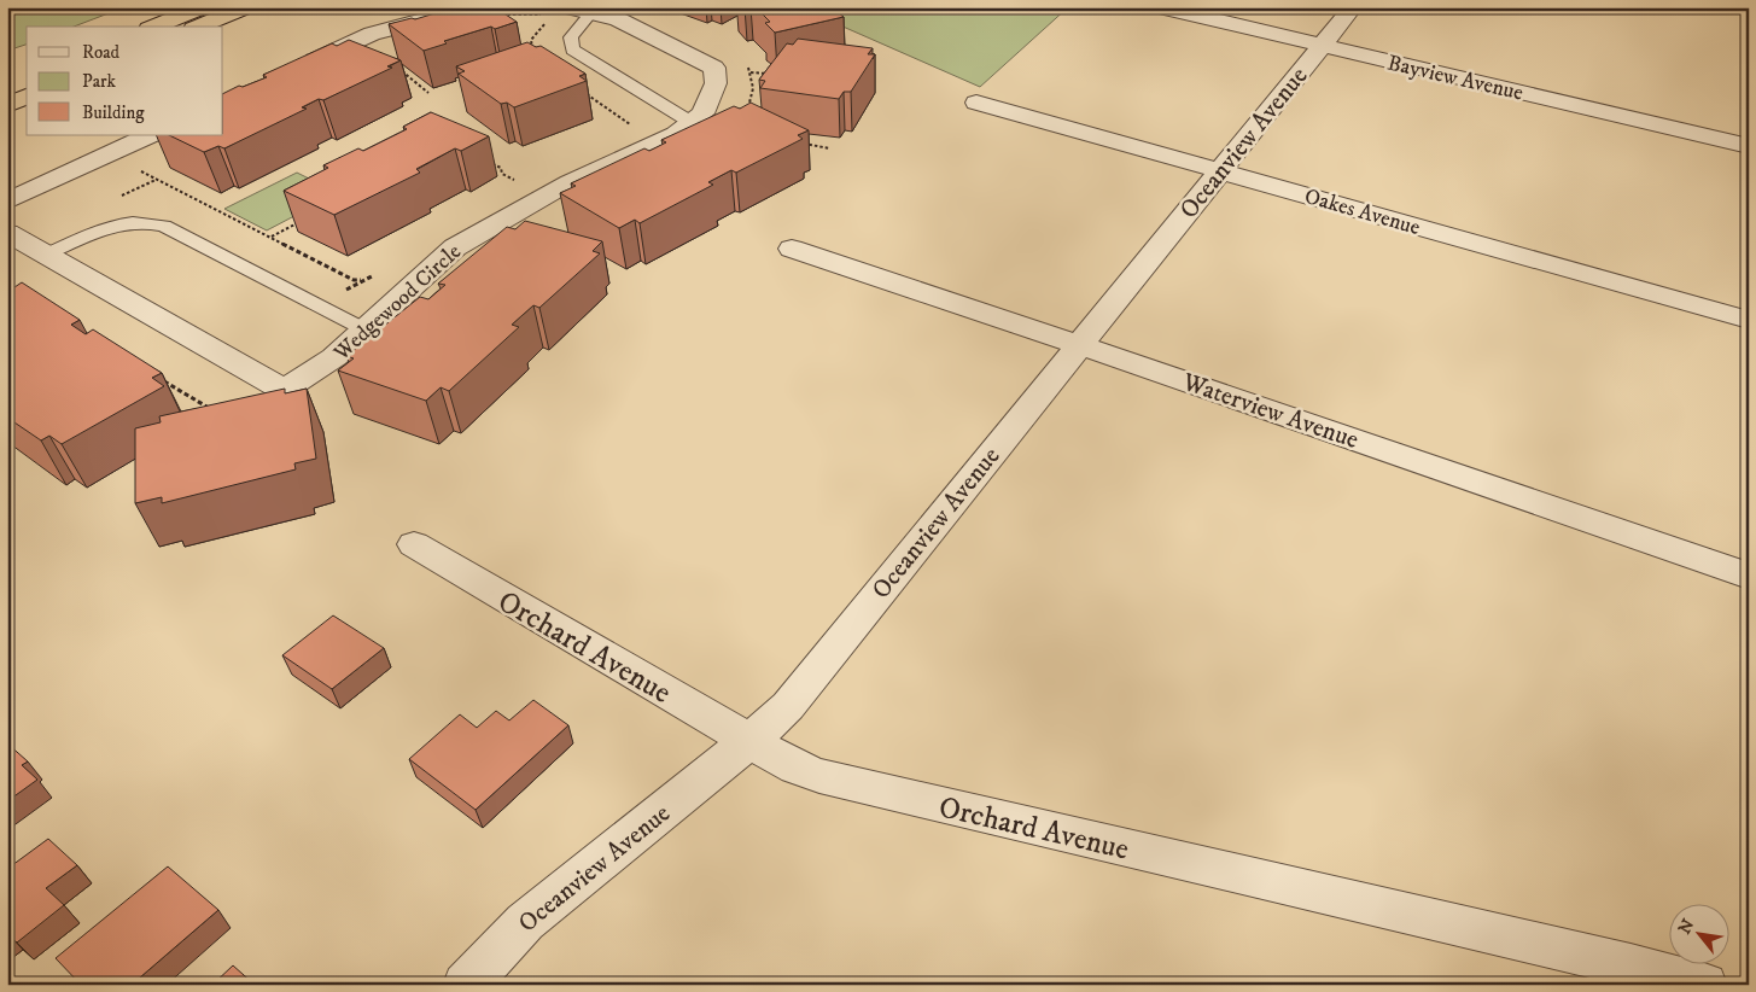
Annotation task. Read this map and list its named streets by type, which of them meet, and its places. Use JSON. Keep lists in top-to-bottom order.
{
  "streets": {
    "street": [
      "Bayview Avenue",
      "Oceanview Avenue",
      "Oakes Avenue",
      "Wedgewood Circle",
      "Waterview Avenue",
      "Orchard Avenue"
    ]
  },
  "crossings": [
    ["Bayview Avenue", "Oceanview Avenue"],
    ["Oceanview Avenue", "Oakes Avenue"],
    ["Oceanview Avenue", "Waterview Avenue"],
    ["Oceanview Avenue", "Orchard Avenue"]
  ],
  "legend": ["Road", "Park", "Building"],
  "north": "top left"
}
